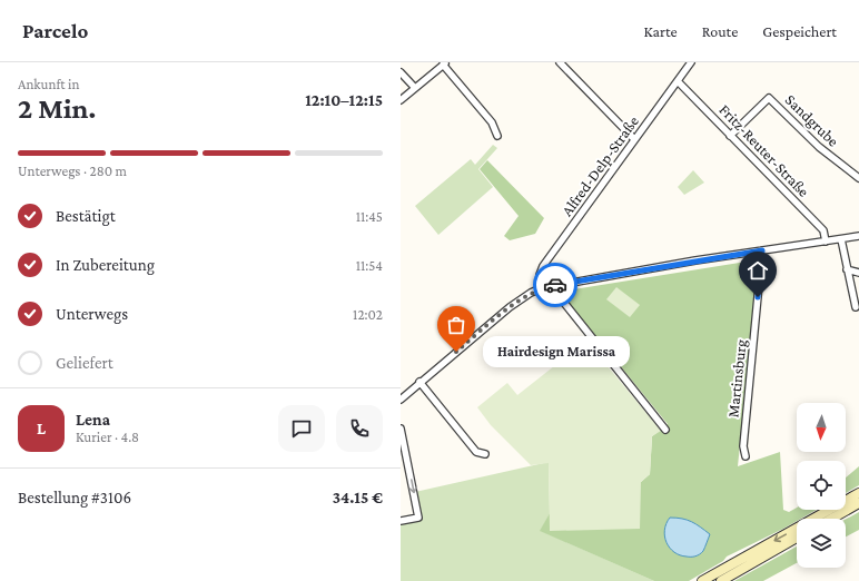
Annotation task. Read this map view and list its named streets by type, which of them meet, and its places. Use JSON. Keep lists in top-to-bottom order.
{
  "streets": {
    "street": [
      "Sandgrube",
      "Fritz-Reuter-Straße",
      "Alfred-Delp-Straße",
      "Martinsburg"
    ]
  },
  "crossings": [
    ["Sandgrube", "Fritz-Reuter-Straße"],
    ["Fritz-Reuter-Straße", "Alfred-Delp-Straße"]
  ],
  "places": ["Hairdesign Marissa"],
  "north": "bottom",
  "page": {
    "header": "Parcelo",
    "nav": ["Karte", "Route", "Gespeichert"],
    "heading": ["2 Min.", "Ankunft in", "12:10–12:15"],
    "panel": [
      "Lena",
      "Kurier · 4.8",
      "Bestellung #3106",
      "34.15 €"
    ],
    "bar": "Unterwegs · 280 m",
    "list": [
      ["Bestätigt", "11:45"],
      ["In Zubereitung", "11:54"],
      ["Unterwegs", "12:02"],
      "Geliefert"
    ],
    "bubble": "Hairdesign Marissa",
    "round": "L"
  }
}
